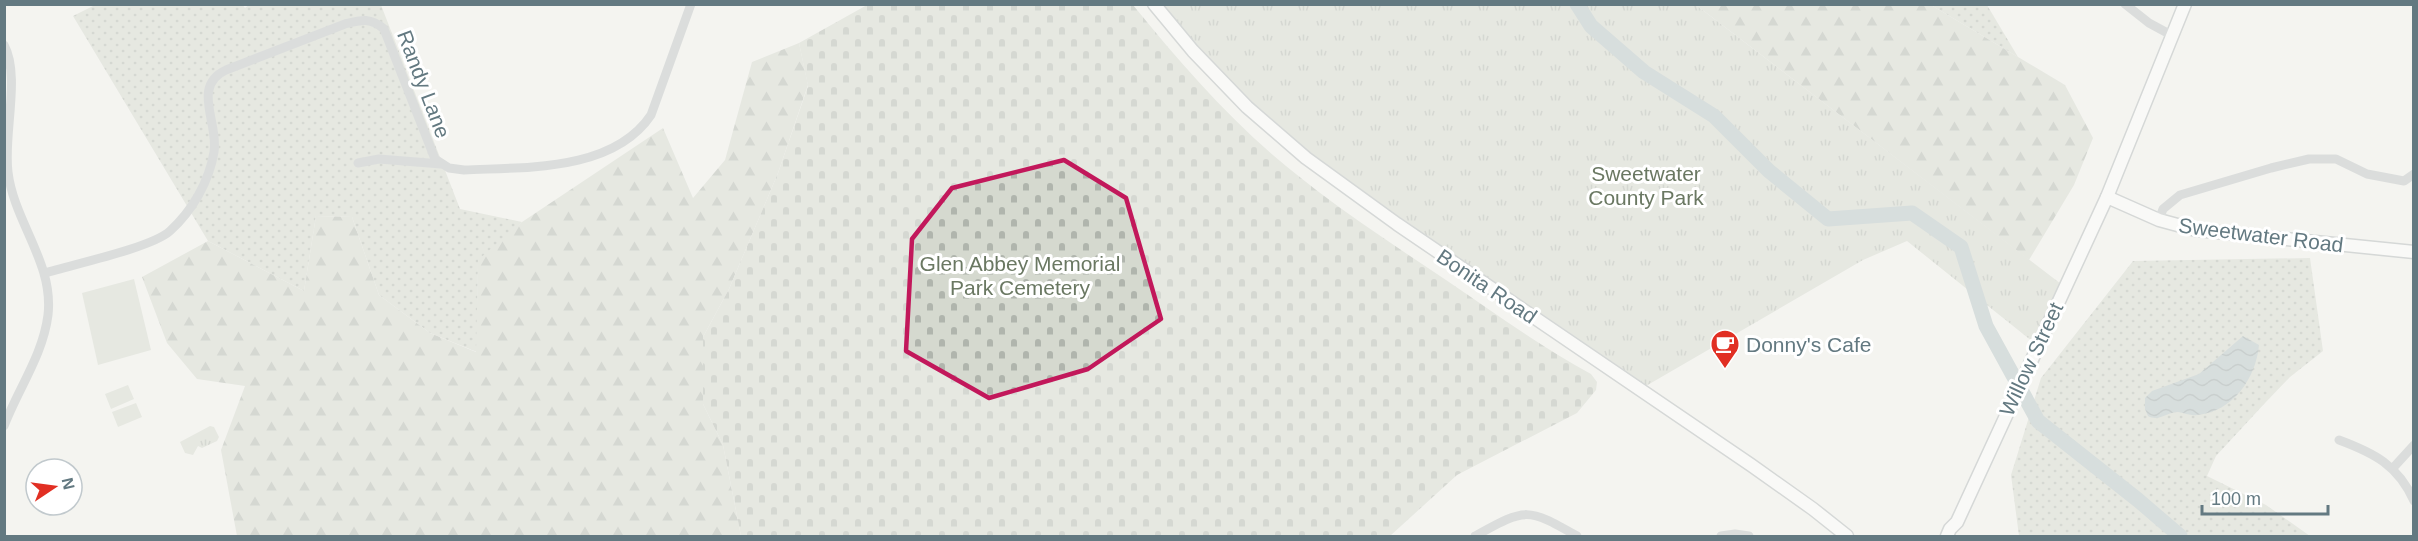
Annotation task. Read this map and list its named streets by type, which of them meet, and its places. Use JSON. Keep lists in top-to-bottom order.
{
  "streets": {
    "main road": ["Sweetwater Road", "Bonita Road", "Willow Street"],
    "street": ["Randy Lane"]
  },
  "crossings": [
    ["Sweetwater Road", "Willow Street"]
  ],
  "parks": ["Sweetwater County Park", "Glen Abbey Memorial Park Cemetery"],
  "places": {
    "cafe": ["Donny's Cafe"]
  },
  "scale_bar": "100 m",
  "north": "right"
}
